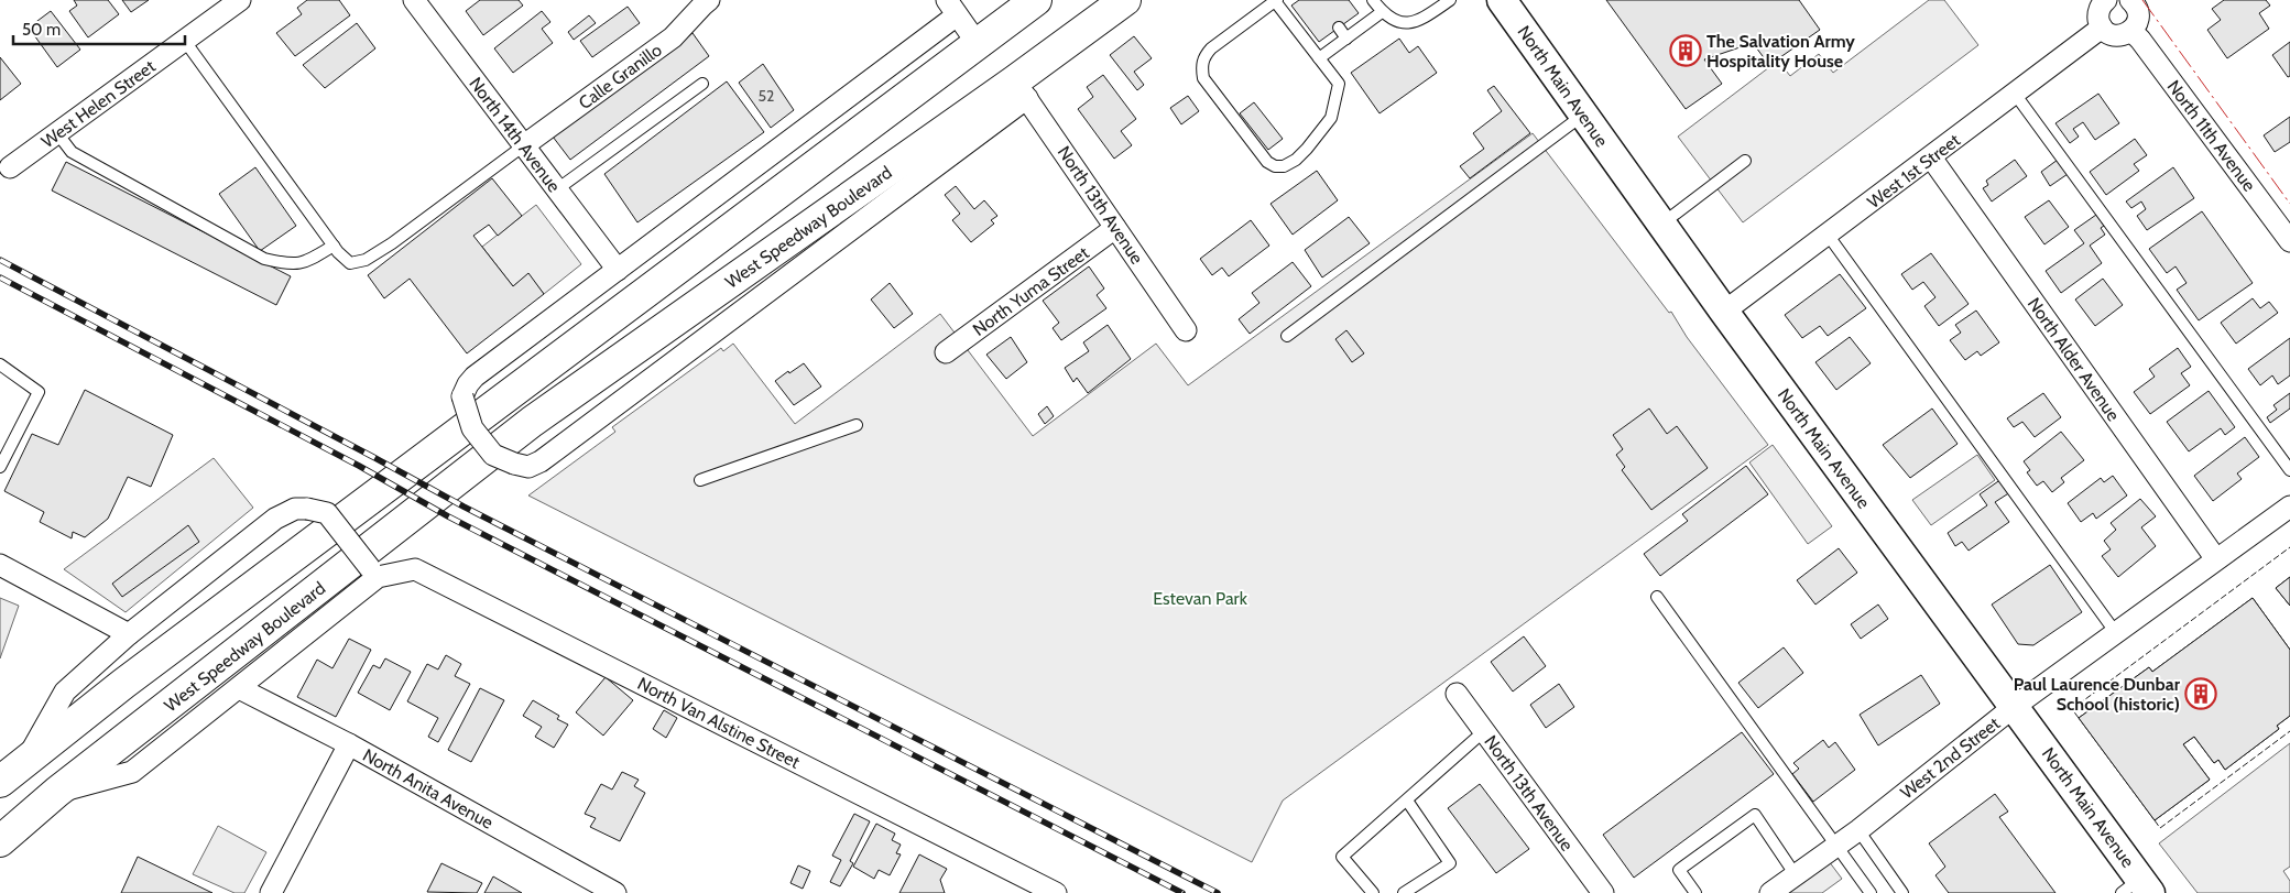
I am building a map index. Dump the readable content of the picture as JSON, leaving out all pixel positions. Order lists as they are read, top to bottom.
{
  "streets": {
    "main road": ["North Main Avenue", "West Speedway Boulevard"],
    "street": [
      "Calle Granillo",
      "West Helen Street",
      "North 14th Avenue",
      "North 11th Avenue",
      "West 1st Street",
      "North 13th Avenue",
      "North Yuma Street",
      "North Alder Avenue",
      "North Van Alstine Street",
      "West 2nd Street",
      "North Anita Avenue"
    ]
  },
  "crossings": [
    ["Calle Granillo", "North 14th Avenue"],
    ["North Main Avenue", "West 1st Street"],
    ["North Main Avenue", "West 2nd Street"],
    ["North 14th Avenue", "West Speedway Boulevard"],
    ["West 1st Street", "North Alder Avenue"],
    ["North 13th Avenue", "West Speedway Boulevard"],
    ["North 13th Avenue", "North Yuma Street"],
    ["North Alder Avenue", "West 2nd Street"]
  ],
  "parks": ["Estevan Park"],
  "places": {
    "building": ["The Salvation Army Hospitality House", "Paul Laurence Dunbar School (historic)"]
  },
  "house_numbers": ["52"],
  "scale_bar": "50 m"
}
